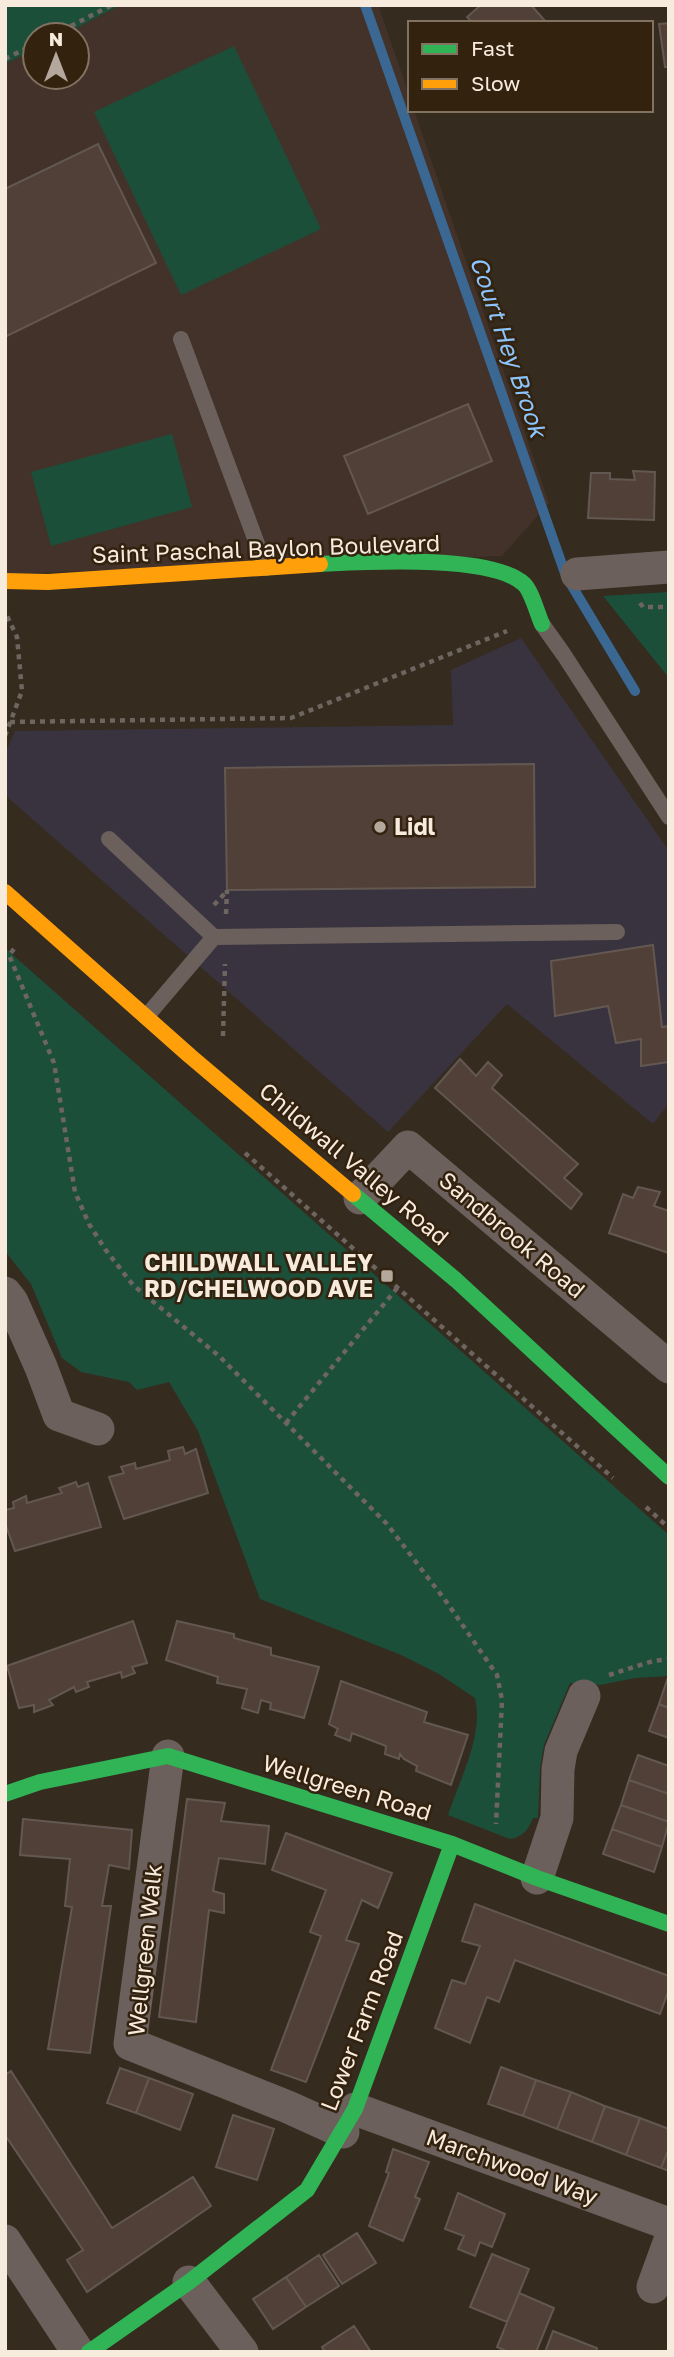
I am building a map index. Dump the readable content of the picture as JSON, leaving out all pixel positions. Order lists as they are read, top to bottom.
{
  "streets": {
    "street": [
      "Saint Paschal Baylon Boulevard",
      "Childwall Valley Road",
      "Sandbrook Road",
      "Wellgreen Road",
      "Wellgreen Walk",
      "Lower Farm Road",
      "Marchwood Way"
    ]
  },
  "crossings": [
    ["Childwall Valley Road", "Sandbrook Road"],
    ["Wellgreen Road", "Wellgreen Walk"],
    ["Wellgreen Road", "Lower Farm Road"],
    ["Wellgreen Walk", "Lower Farm Road"],
    ["Wellgreen Walk", "Marchwood Way"],
    ["Lower Farm Road", "Marchwood Way"]
  ],
  "water": ["Court Hey Brook"],
  "places": {
    "other": ["Lidl"],
    "transit": ["CHILDWALL VALLEY RD/CHELWOOD AVE"]
  },
  "legend": ["Fast", "Slow"],
  "north": "top"
}
